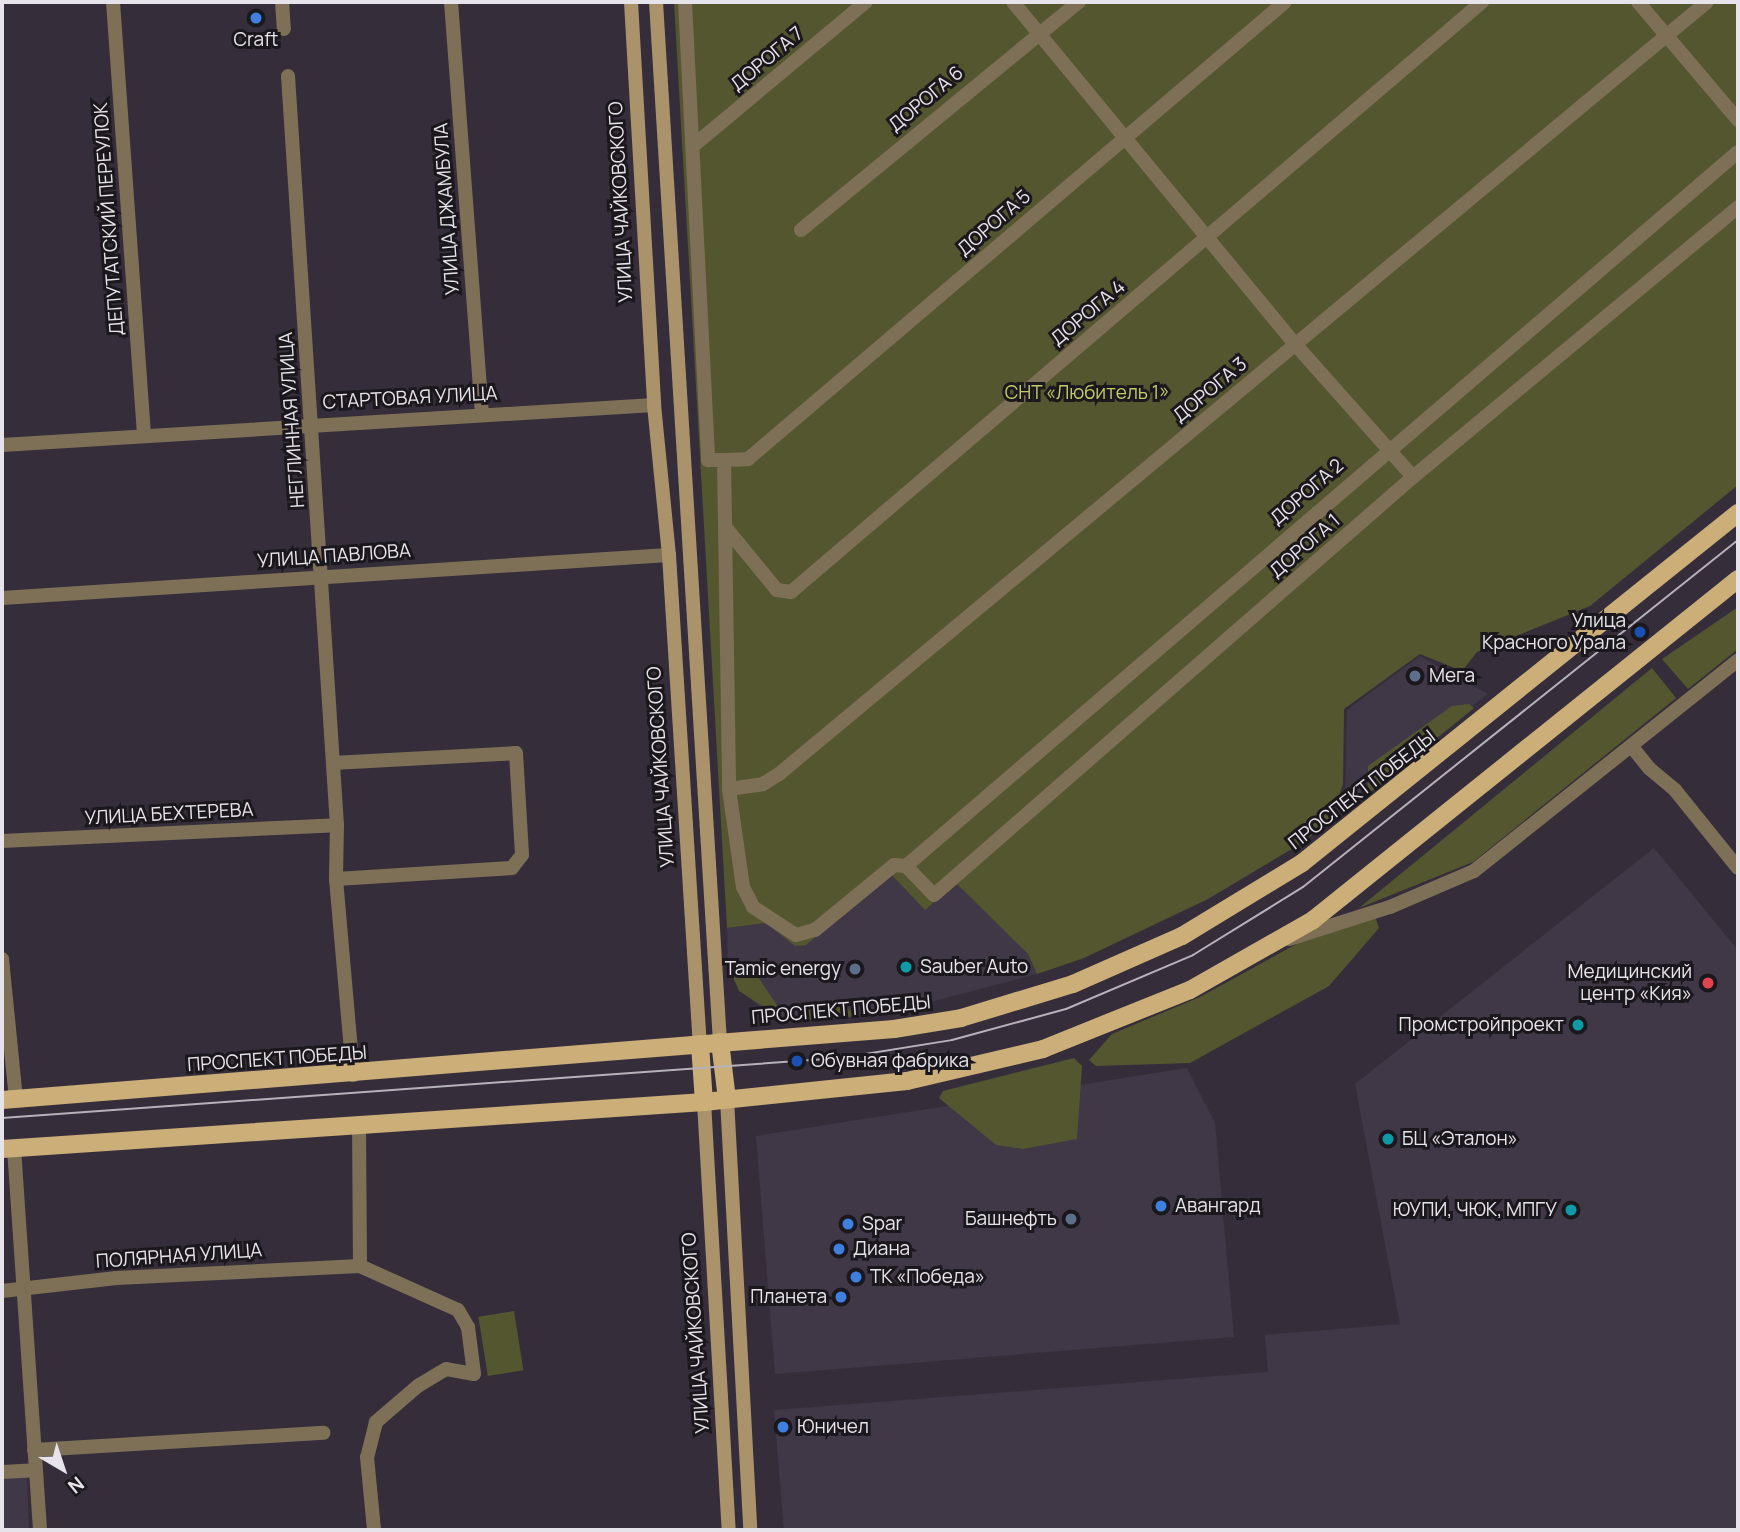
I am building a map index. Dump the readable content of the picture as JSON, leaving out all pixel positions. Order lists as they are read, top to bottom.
{
  "streets": {
    "main road": ["УЛИЦА ЧАЙКОВСКОГО", "ПРОСПЕКТ ПОБЕДЫ"],
    "street": [
      "ДОРОГА 7",
      "ДОРОГА 6",
      "УЛИЦА ДЖАМБУЛА",
      "ДЕПУТАТСКИЙ ПЕРЕУЛОК",
      "ДОРОГА 5",
      "ДОРОГА 4",
      "ДОРОГА 3",
      "СТАРТОВАЯ УЛИЦА",
      "НЕГЛИННАЯ УЛИЦА",
      "ДОРОГА 2",
      "ДОРОГА 1",
      "УЛИЦА ПАВЛОВА",
      "УЛИЦА БЕХТЕРЕВА",
      "ПОЛЯРНАЯ УЛИЦА"
    ]
  },
  "crossings": [
    ["УЛИЦА ЧАЙКОВСКОГО", "СТАРТОВАЯ УЛИЦА"],
    ["УЛИЦА ЧАЙКОВСКОГО", "УЛИЦА ПАВЛОВА"],
    ["УЛИЦА ЧАЙКОВСКОГО", "ПРОСПЕКТ ПОБЕДЫ"],
    ["УЛИЦА ДЖАМБУЛА", "СТАРТОВАЯ УЛИЦА"],
    ["ДЕПУТАТСКИЙ ПЕРЕУЛОК", "СТАРТОВАЯ УЛИЦА"],
    ["ДОРОГА 5", "ДОРОГА 2"],
    ["ДОРОГА 4", "ДОРОГА 2"],
    ["ДОРОГА 3", "ДОРОГА 2"],
    ["СТАРТОВАЯ УЛИЦА", "НЕГЛИННАЯ УЛИЦА"],
    ["НЕГЛИННАЯ УЛИЦА", "УЛИЦА ПАВЛОВА"],
    ["НЕГЛИННАЯ УЛИЦА", "ПРОСПЕКТ ПОБЕДЫ"],
    ["НЕГЛИННАЯ УЛИЦА", "УЛИЦА БЕХТЕРЕВА"],
    ["ДОРОГА 2", "ДОРОГА 1"]
  ],
  "parks": ["СНТ «Любитель 1»"],
  "places": [
    "Craft",
    "Улица Красного Урала",
    "Мега",
    "Sauber Auto",
    "Tamic energy",
    "Медицинский центр «Кия»",
    "Промстройпроект",
    "Обувная фабрика",
    "БЦ «Эталон»",
    "Авангард",
    "ЮУПИ, ЧЮК, МПГУ",
    "Башнефть",
    "Spar",
    "Диана",
    "ТК «Победа»",
    "Планета",
    "Юничел"
  ],
  "north": "bottom right"
}
